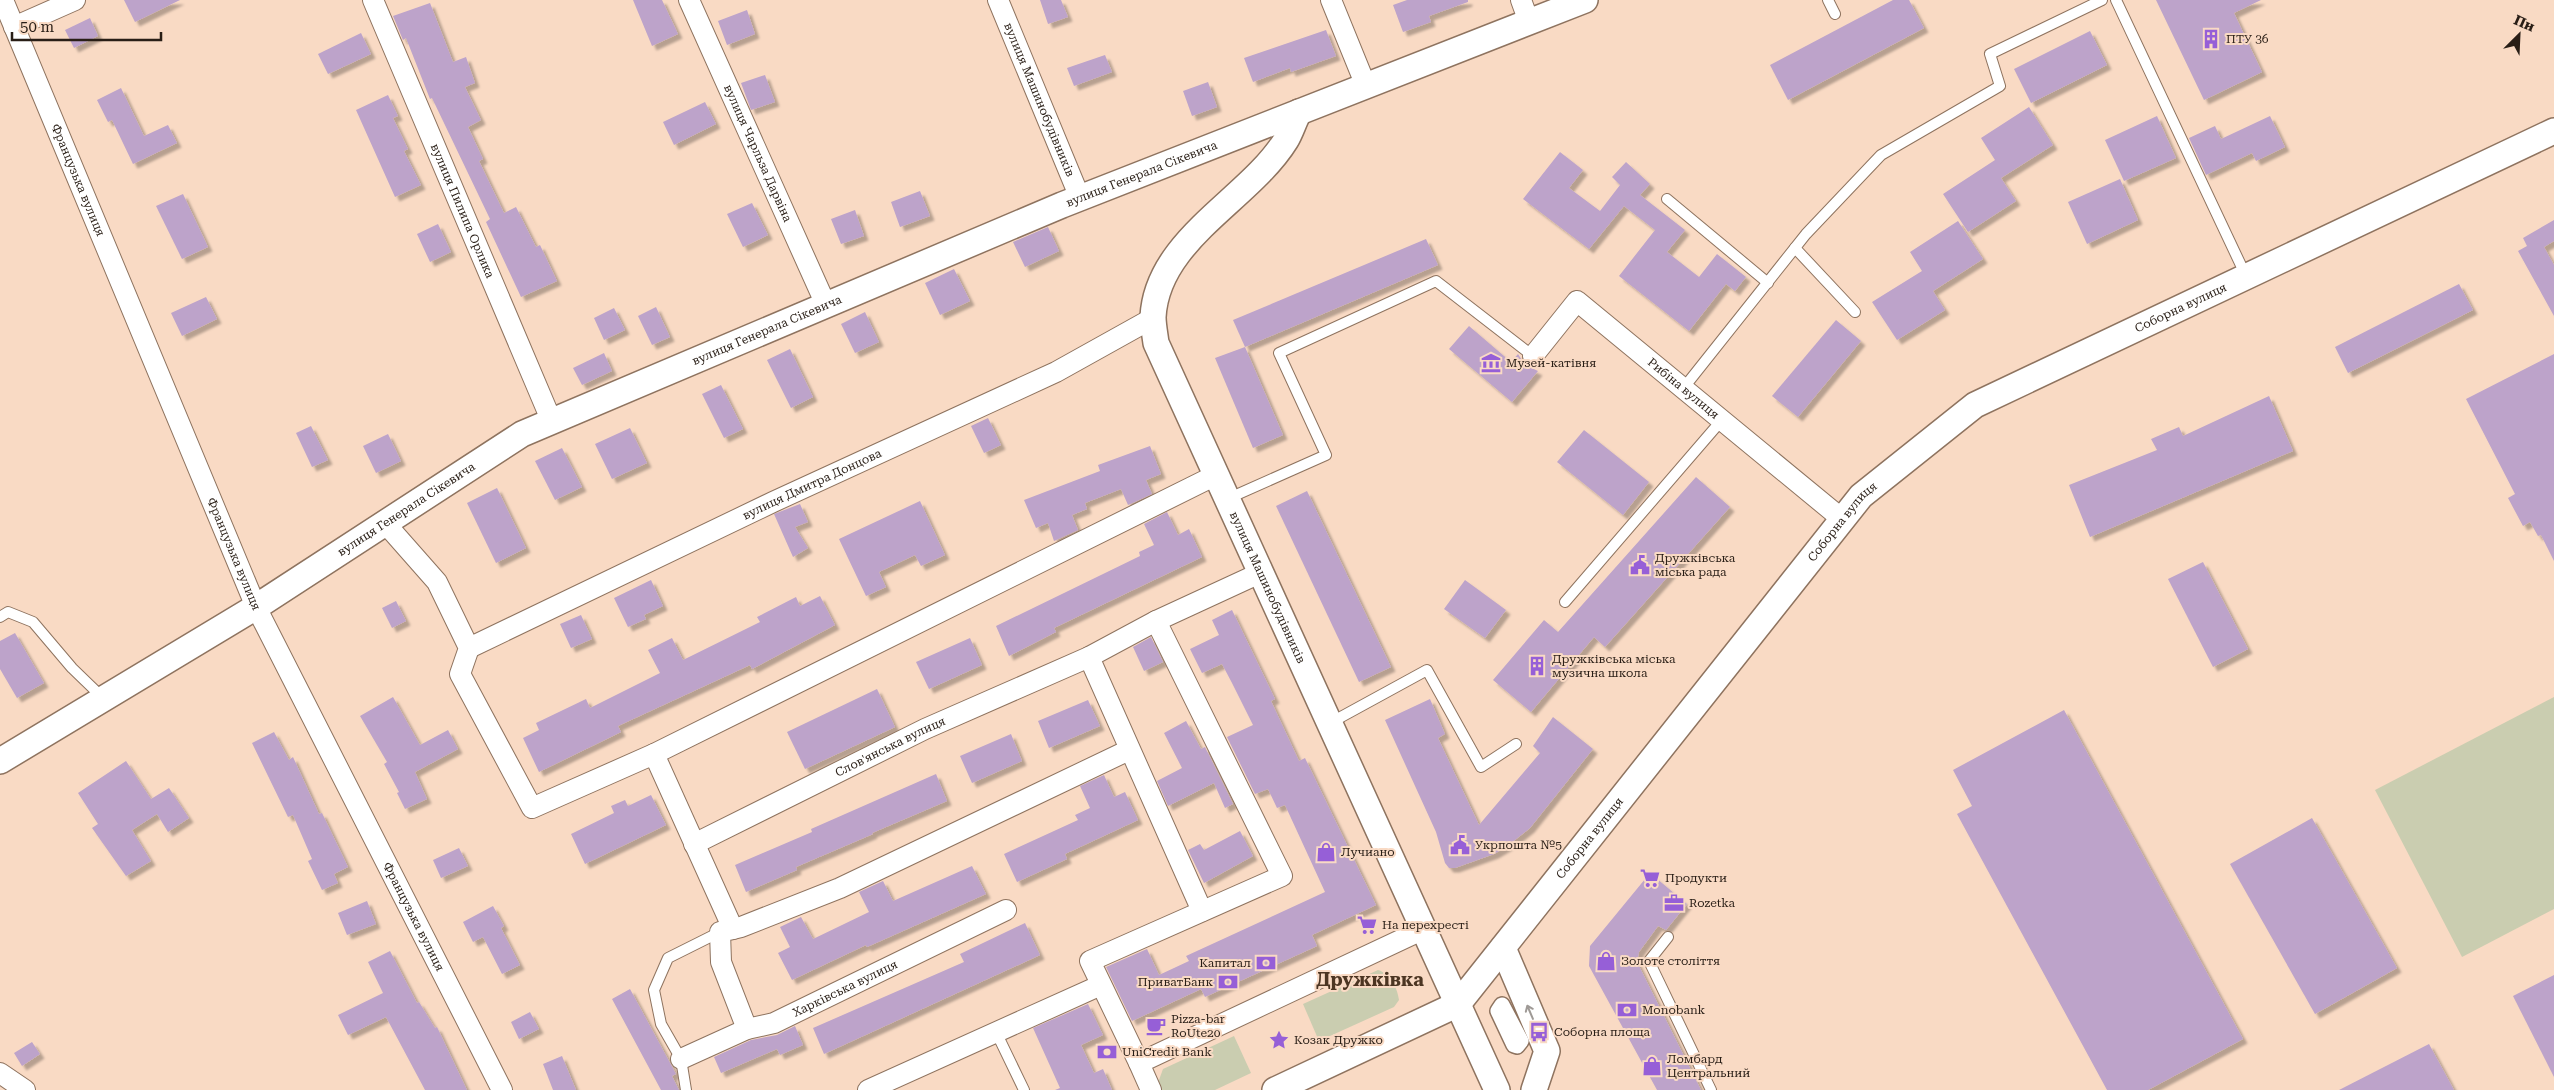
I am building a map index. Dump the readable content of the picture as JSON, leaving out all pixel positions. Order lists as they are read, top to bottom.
{
  "streets": {
    "street": [
      "вулиця Машинобудівників",
      "вулиця Чарльза Дарвіна",
      "вулиця Генерала Сікевича",
      "Французька вулиця",
      "вулиця Пилипа Орлика",
      "Соборна вулиця",
      "Рибіна вулиця",
      "вулиця Дмитра Донцова",
      "Слов'янська вулиця",
      "Харківська вулиця"
    ]
  },
  "crossings": [
    ["вулиця Машинобудівників", "вулиця Генерала Сікевича"],
    ["вулиця Машинобудівників", "Соборна вулиця"],
    ["вулиця Машинобудівників", "вулиця Дмитра Донцова"],
    ["вулиця Машинобудівників", "Слов'янська вулиця"],
    ["вулиця Чарльза Дарвіна", "вулиця Генерала Сікевича"],
    ["вулиця Генерала Сікевича", "Французька вулиця"],
    ["вулиця Генерала Сікевича", "вулиця Пилипа Орлика"],
    ["Соборна вулиця", "Рибіна вулиця"]
  ],
  "districts": ["Дружківка"],
  "places": {
    "building": ["ПТУ 36", "Дружківська міська музична школа"],
    "museum": ["Музей-катівня"],
    "public building": ["Дружківська міська рада", "Укрпошта №5"],
    "shop": ["Лучиано", "Золоте століття", "Ломбард Центральний"],
    "supermarket": ["Продукти", "На перехресті"],
    "office": ["Rozetka"],
    "bank": [
      "Капитал",
      "ПриватБанк",
      "Monobank",
      "UniCredit Bank"
    ],
    "cafe": ["Pizza-bar RoUte20"],
    "bus stop": ["Соборна площа"],
    "place": ["Козак Дружко"]
  },
  "scale_bar": "50 m",
  "north": "top right"
}
